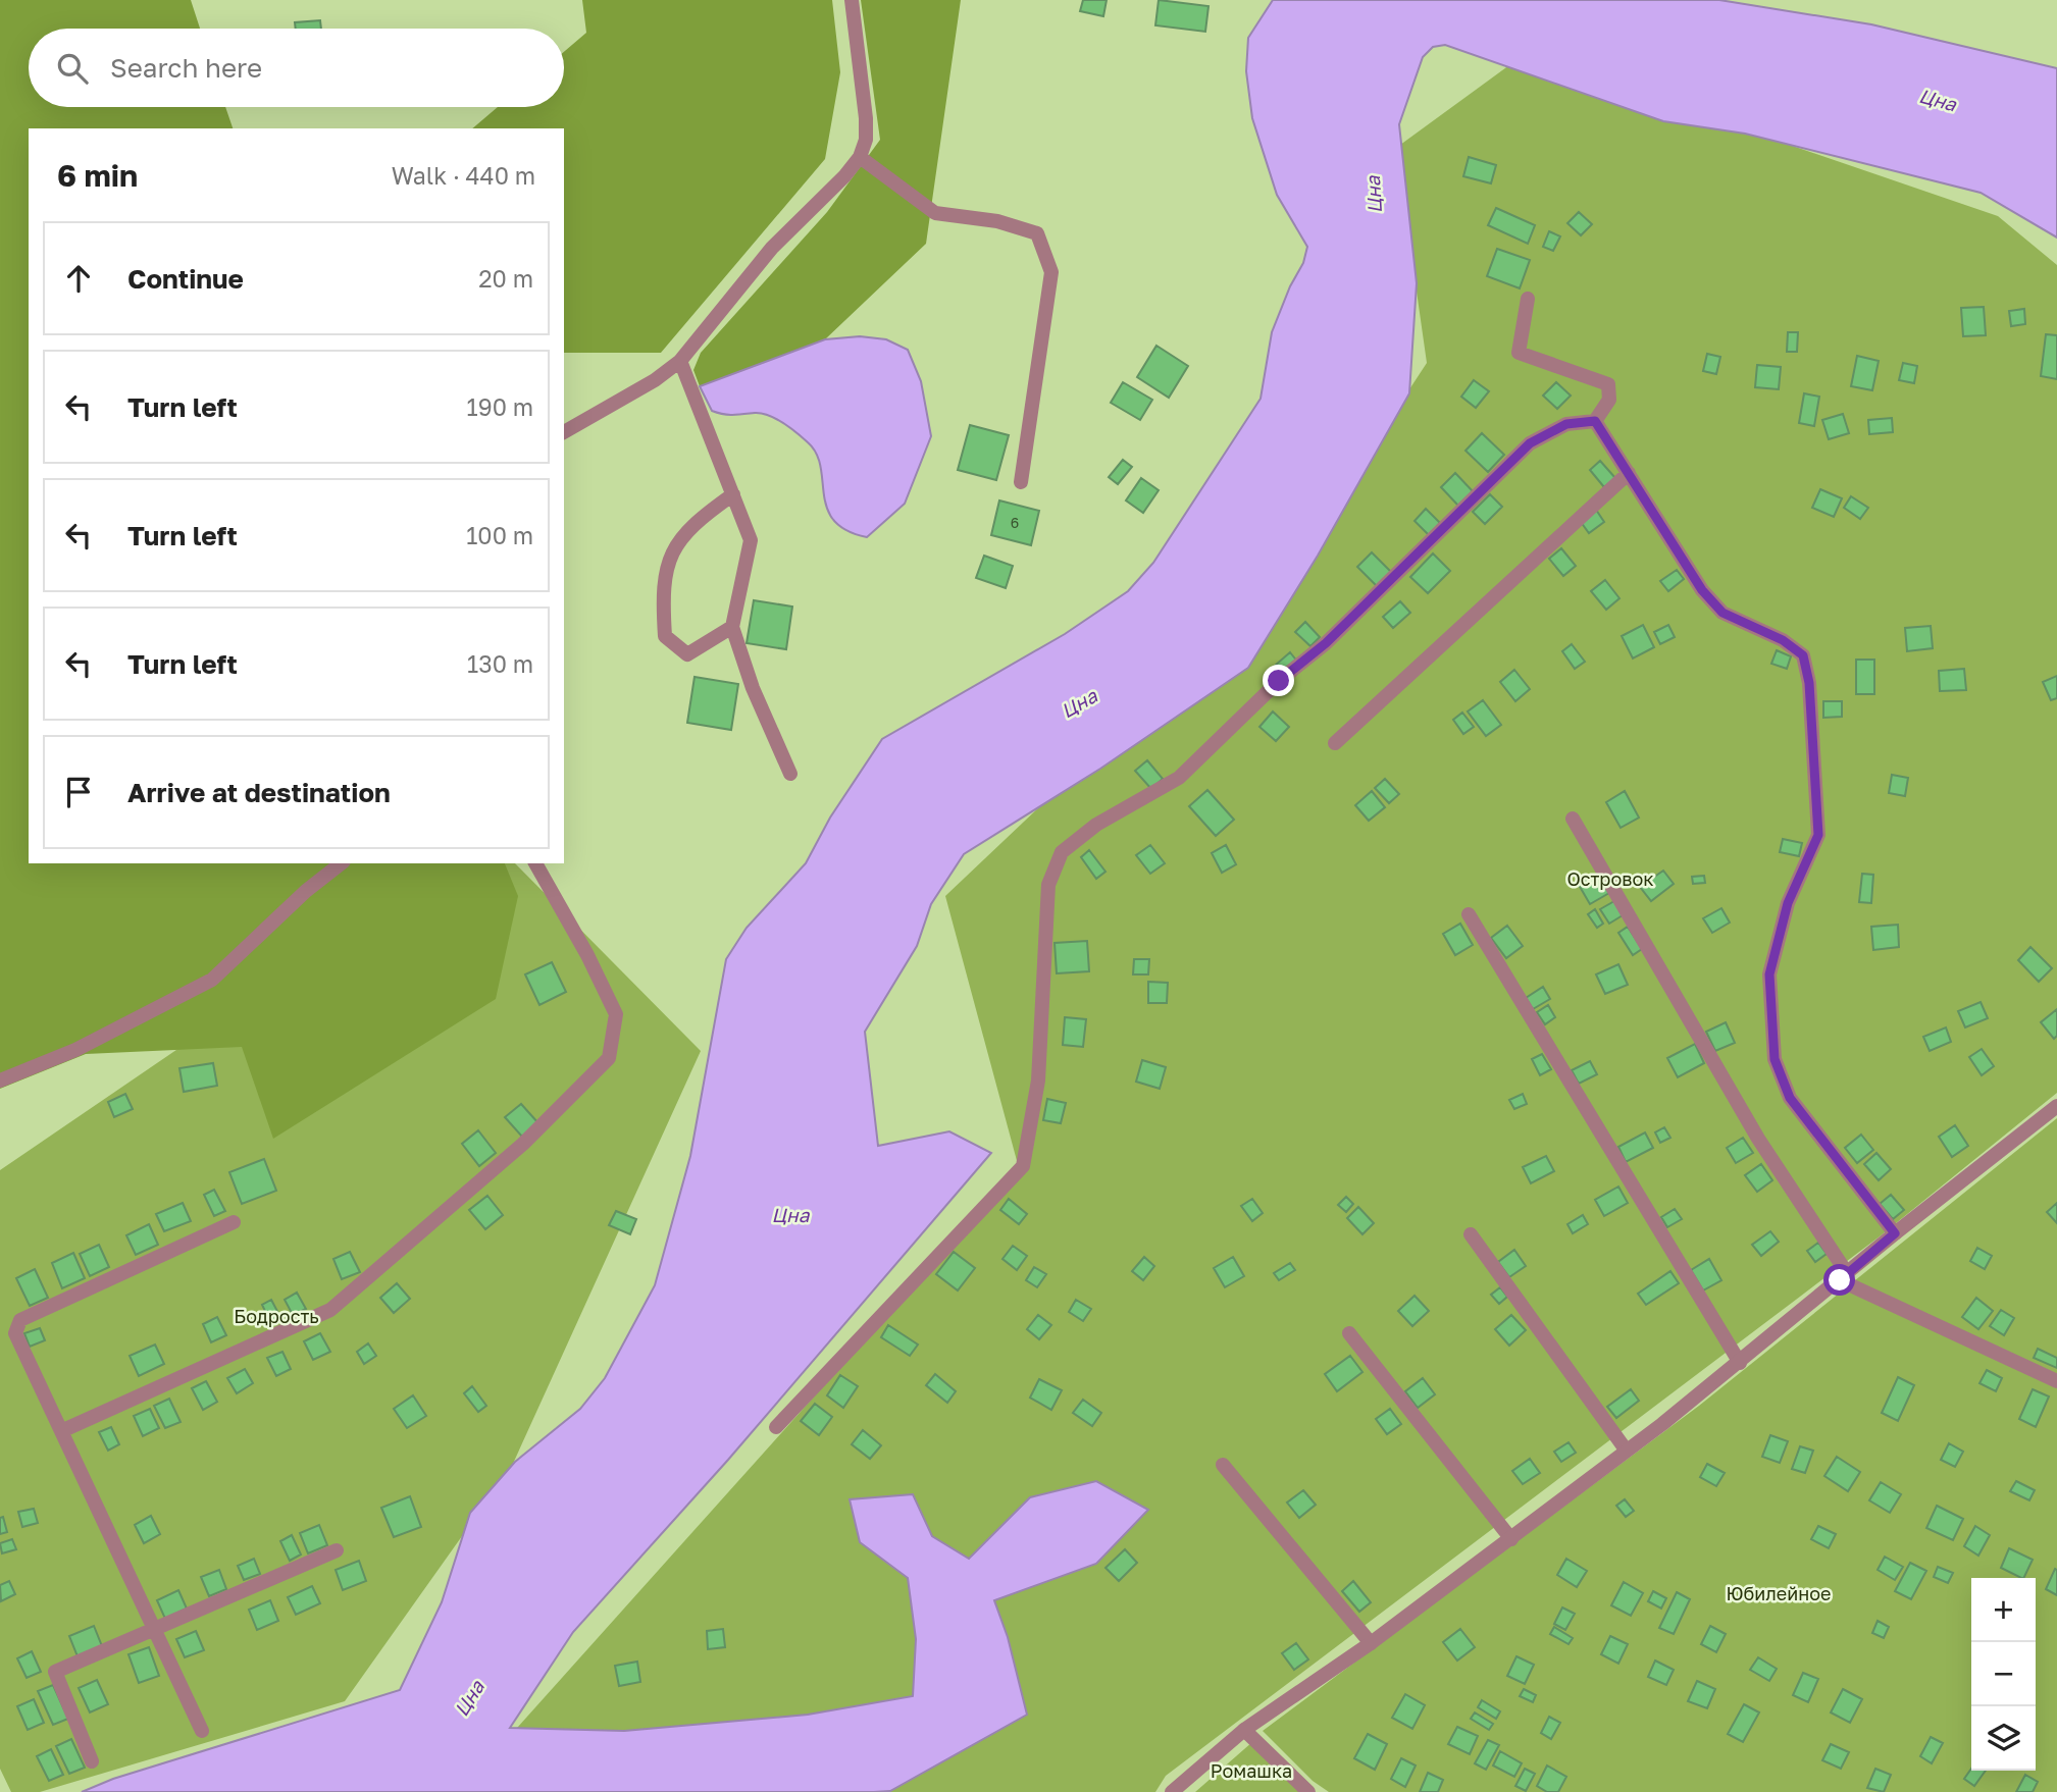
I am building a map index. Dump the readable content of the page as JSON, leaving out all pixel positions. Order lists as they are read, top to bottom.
{
  "water": ["Цна"],
  "parks": [
    "Островок",
    "Бодрость",
    "Юбилейное",
    "Ромашка"
  ],
  "house_numbers": ["6"],
  "page": {
    "search": "Search here",
    "heading": ["6 min", "Walk · 440 m"],
    "list": [
      ["Continue", "20 m"],
      ["Turn left", "190 m"],
      ["Turn left", "100 m"],
      ["Turn left", "130 m"],
      "Arrive at destination"
    ],
    "map_buttons": ["+", "−"]
  }
}
